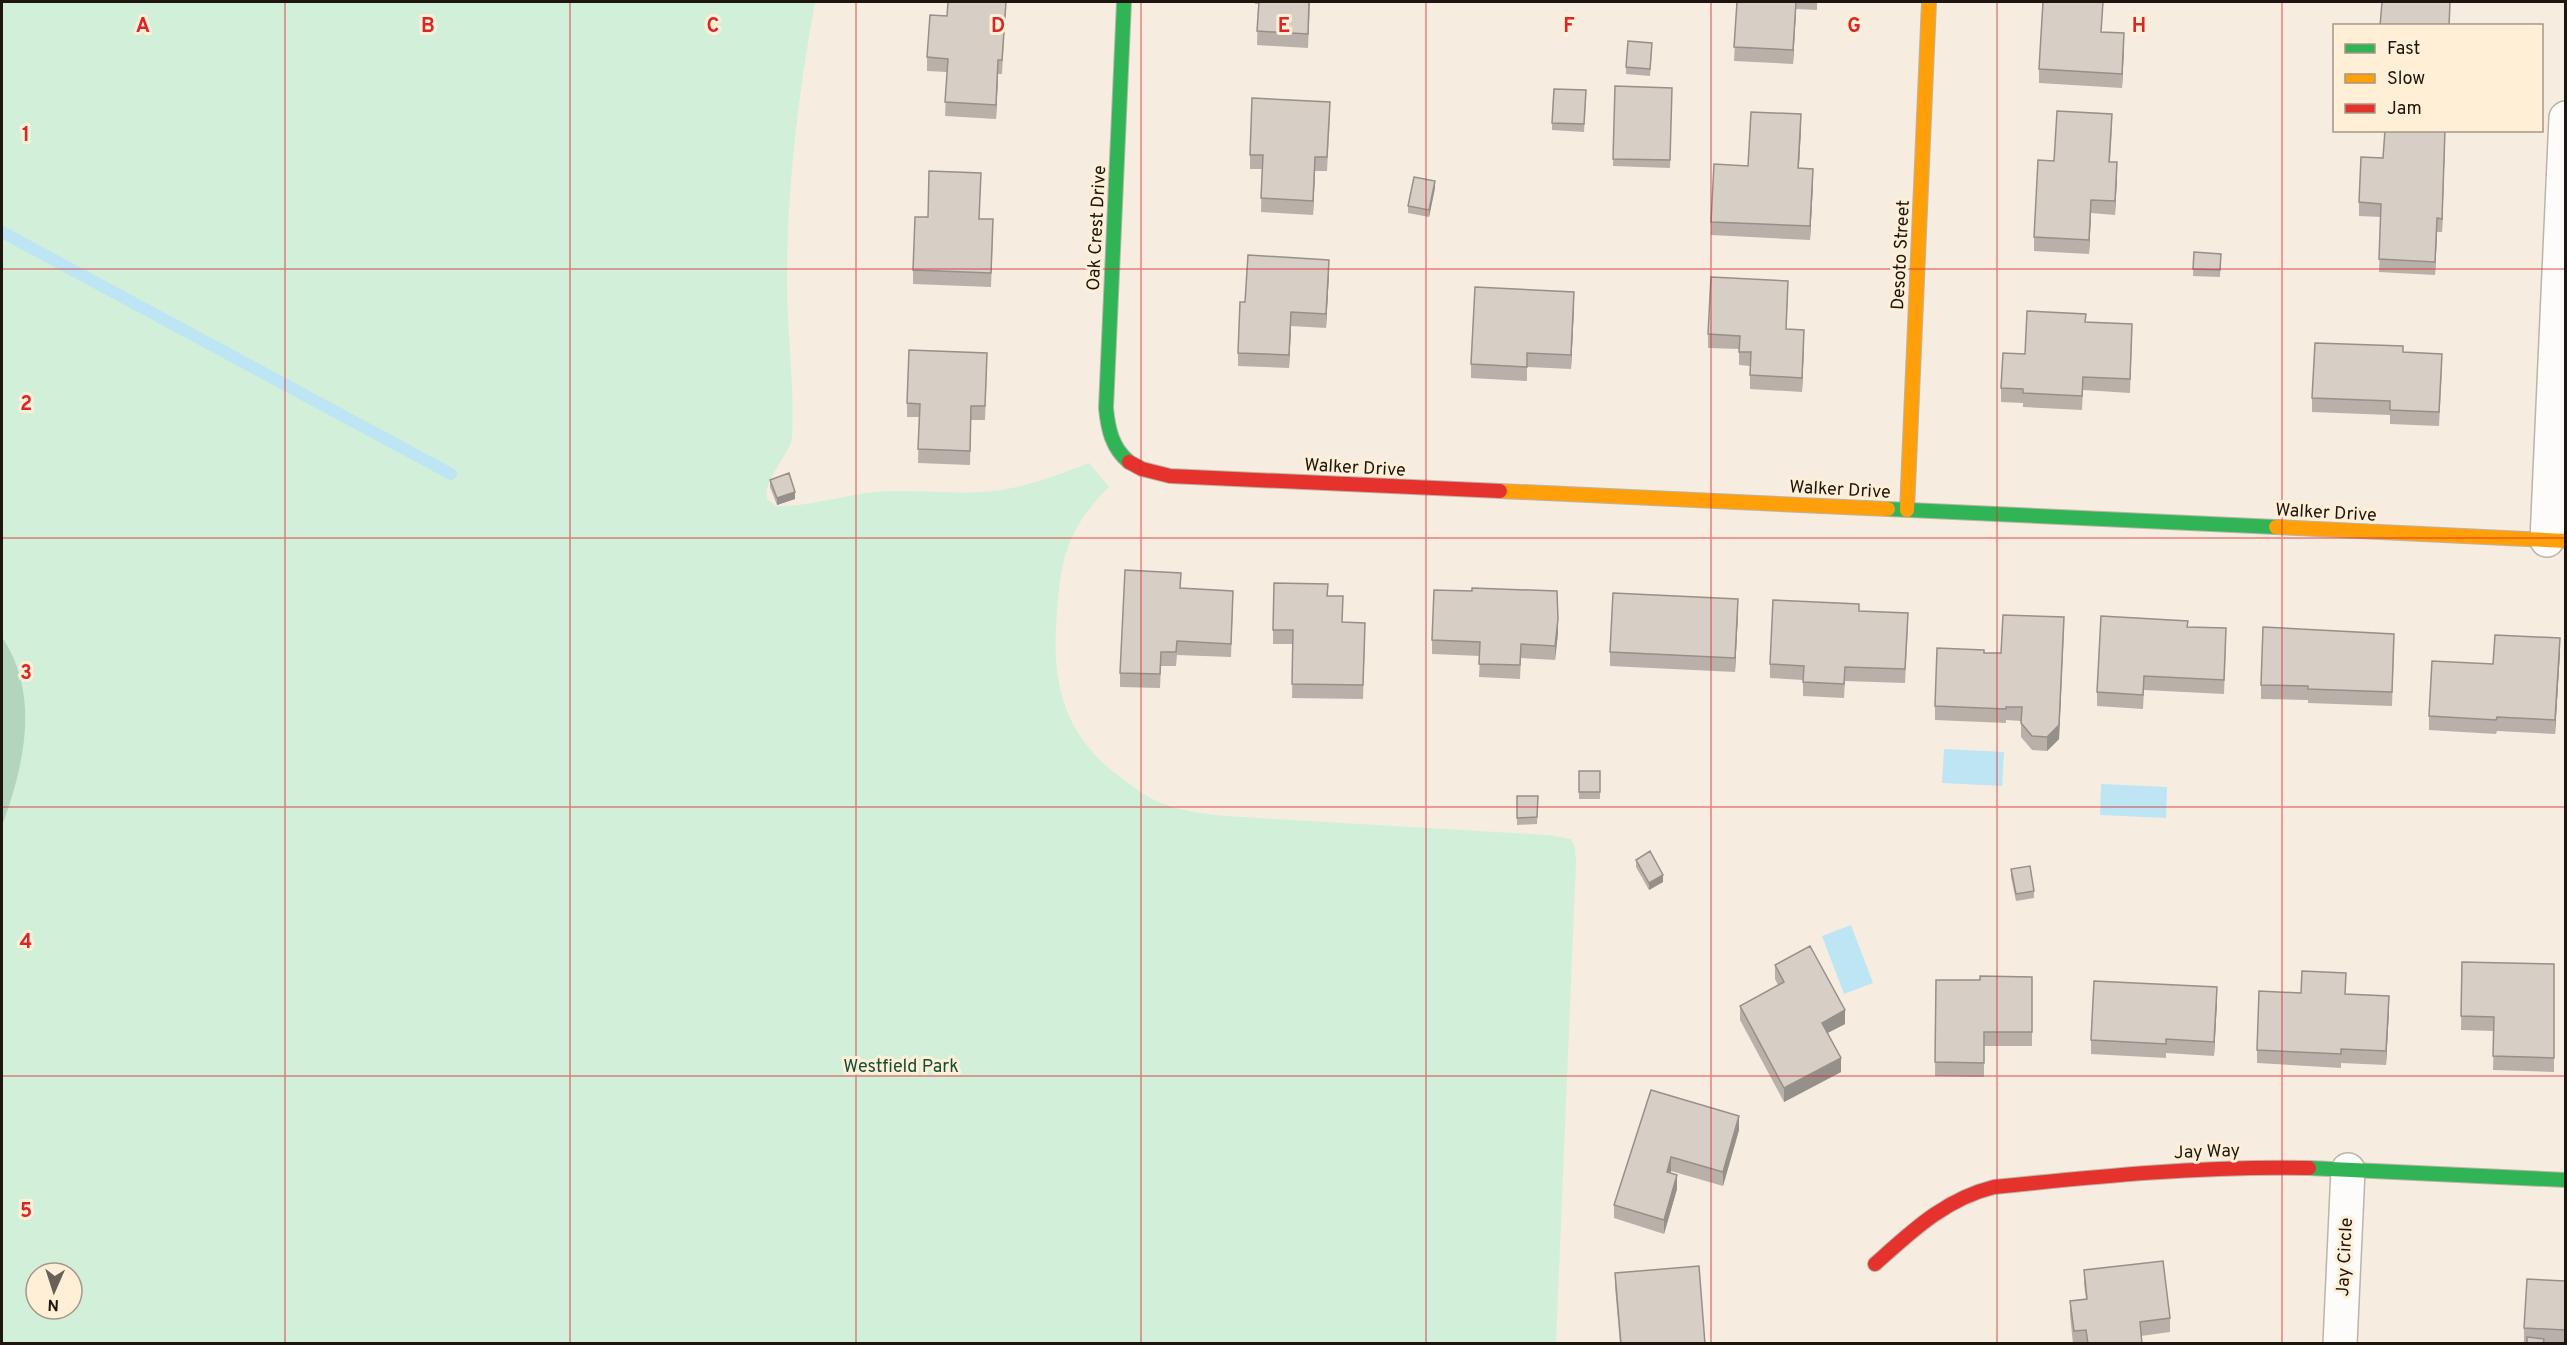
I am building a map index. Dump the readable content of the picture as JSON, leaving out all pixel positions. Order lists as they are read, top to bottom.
{
  "streets": {
    "street": [
      "Oak Crest Drive",
      "Desoto Street",
      "Walker Drive",
      "Jay Way",
      "Jay Circle"
    ]
  },
  "crossings": [
    ["Oak Crest Drive", "Walker Drive"],
    ["Desoto Street", "Walker Drive"],
    ["Jay Way", "Jay Circle"]
  ],
  "parks": ["Westfield Park"],
  "legend": ["Fast", "Slow", "Jam"],
  "north": "bottom",
  "grid": {
    "columns": [
      "A",
      "B",
      "C",
      "D",
      "E",
      "F",
      "G",
      "H"
    ],
    "rows": [
      "1",
      "2",
      "3",
      "4",
      "5"
    ]
  }
}
